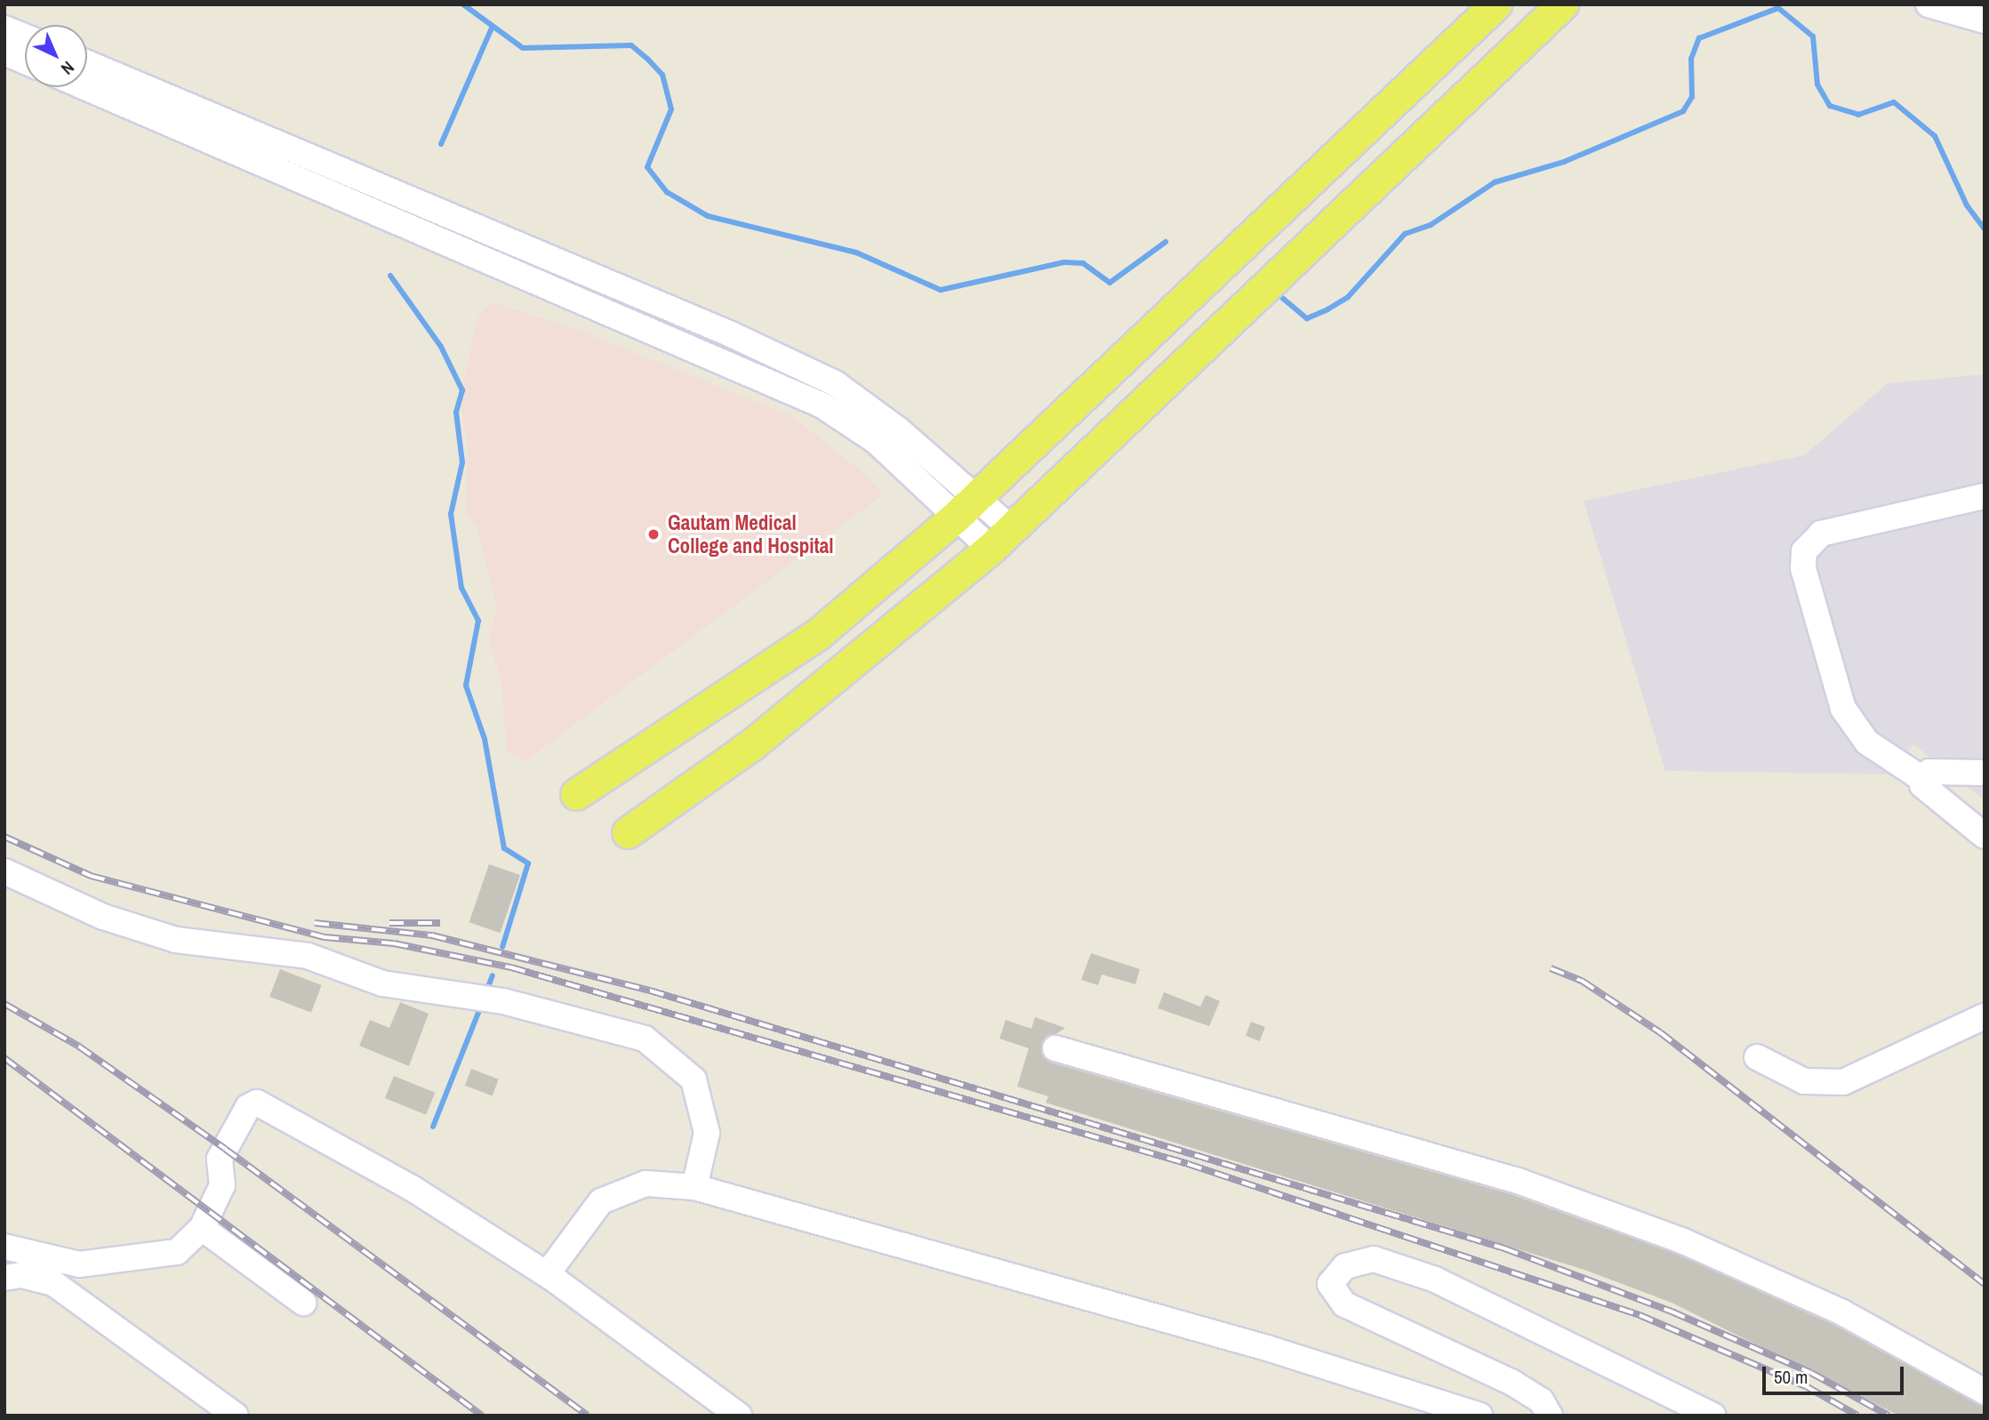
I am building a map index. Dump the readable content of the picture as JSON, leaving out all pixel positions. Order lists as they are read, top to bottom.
{
  "places": ["Gautam Medical College and Hospital"],
  "scale_bar": "50 m",
  "north": "bottom right"
}
